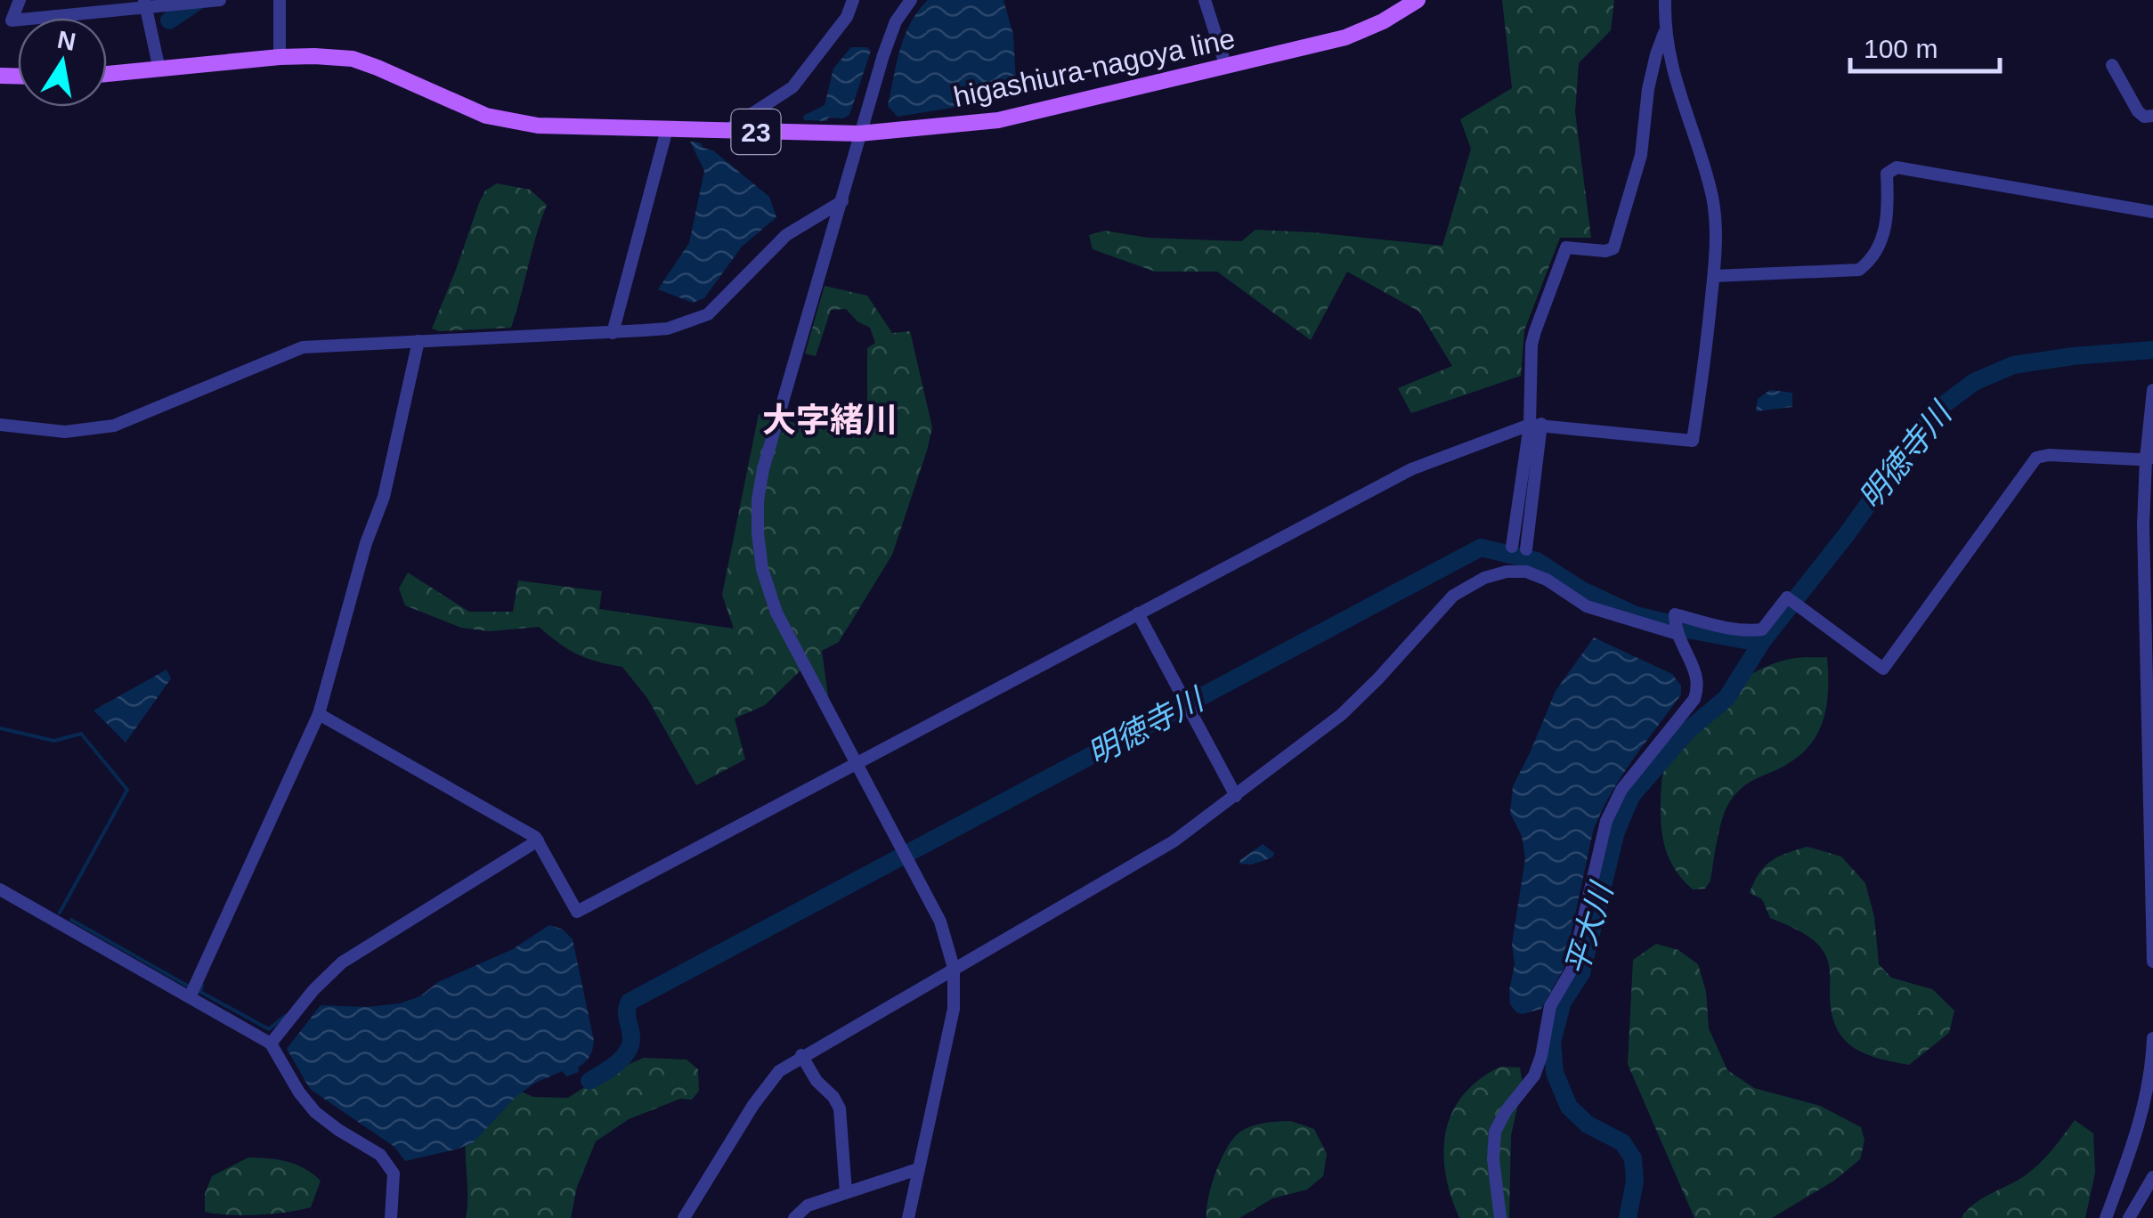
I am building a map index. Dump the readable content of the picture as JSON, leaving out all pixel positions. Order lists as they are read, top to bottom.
{
  "streets": {
    "main road": ["higashiura-nagoya line", "23"]
  },
  "districts": ["大字緒川"],
  "water": ["明徳寺川", "平大川"],
  "scale_bar": "100 m",
  "north": "top"
}
